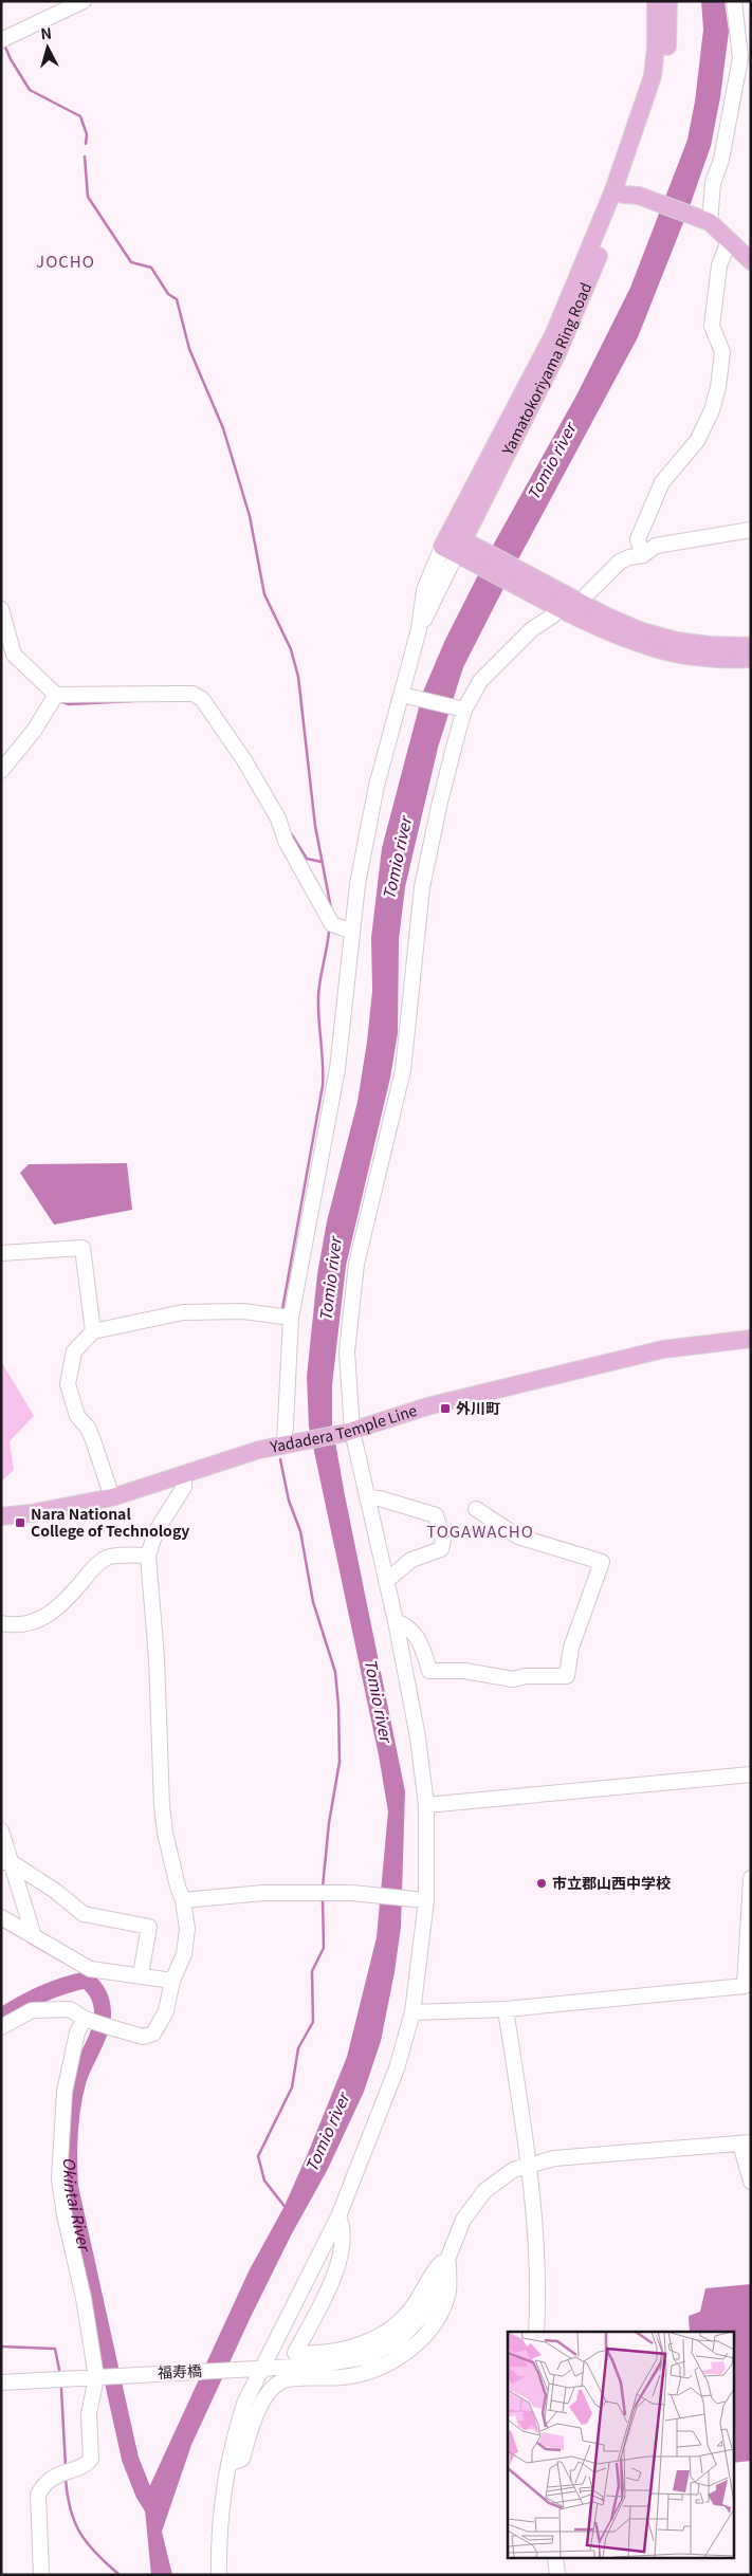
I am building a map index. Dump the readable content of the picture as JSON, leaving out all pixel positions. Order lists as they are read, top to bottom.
{
  "streets": {
    "main road": ["Yamatokoriyama Ring Road", "Yadadera Temple Line"],
    "street": ["福寿橋"]
  },
  "districts": ["JOCHO", "TOGAWACHO"],
  "water": ["Tomio river", "Okintai River"],
  "places": {
    "transit": ["外川町", "Nara National College of Technology"],
    "other": ["市立郡山西中学校"]
  },
  "north": "top"
}
